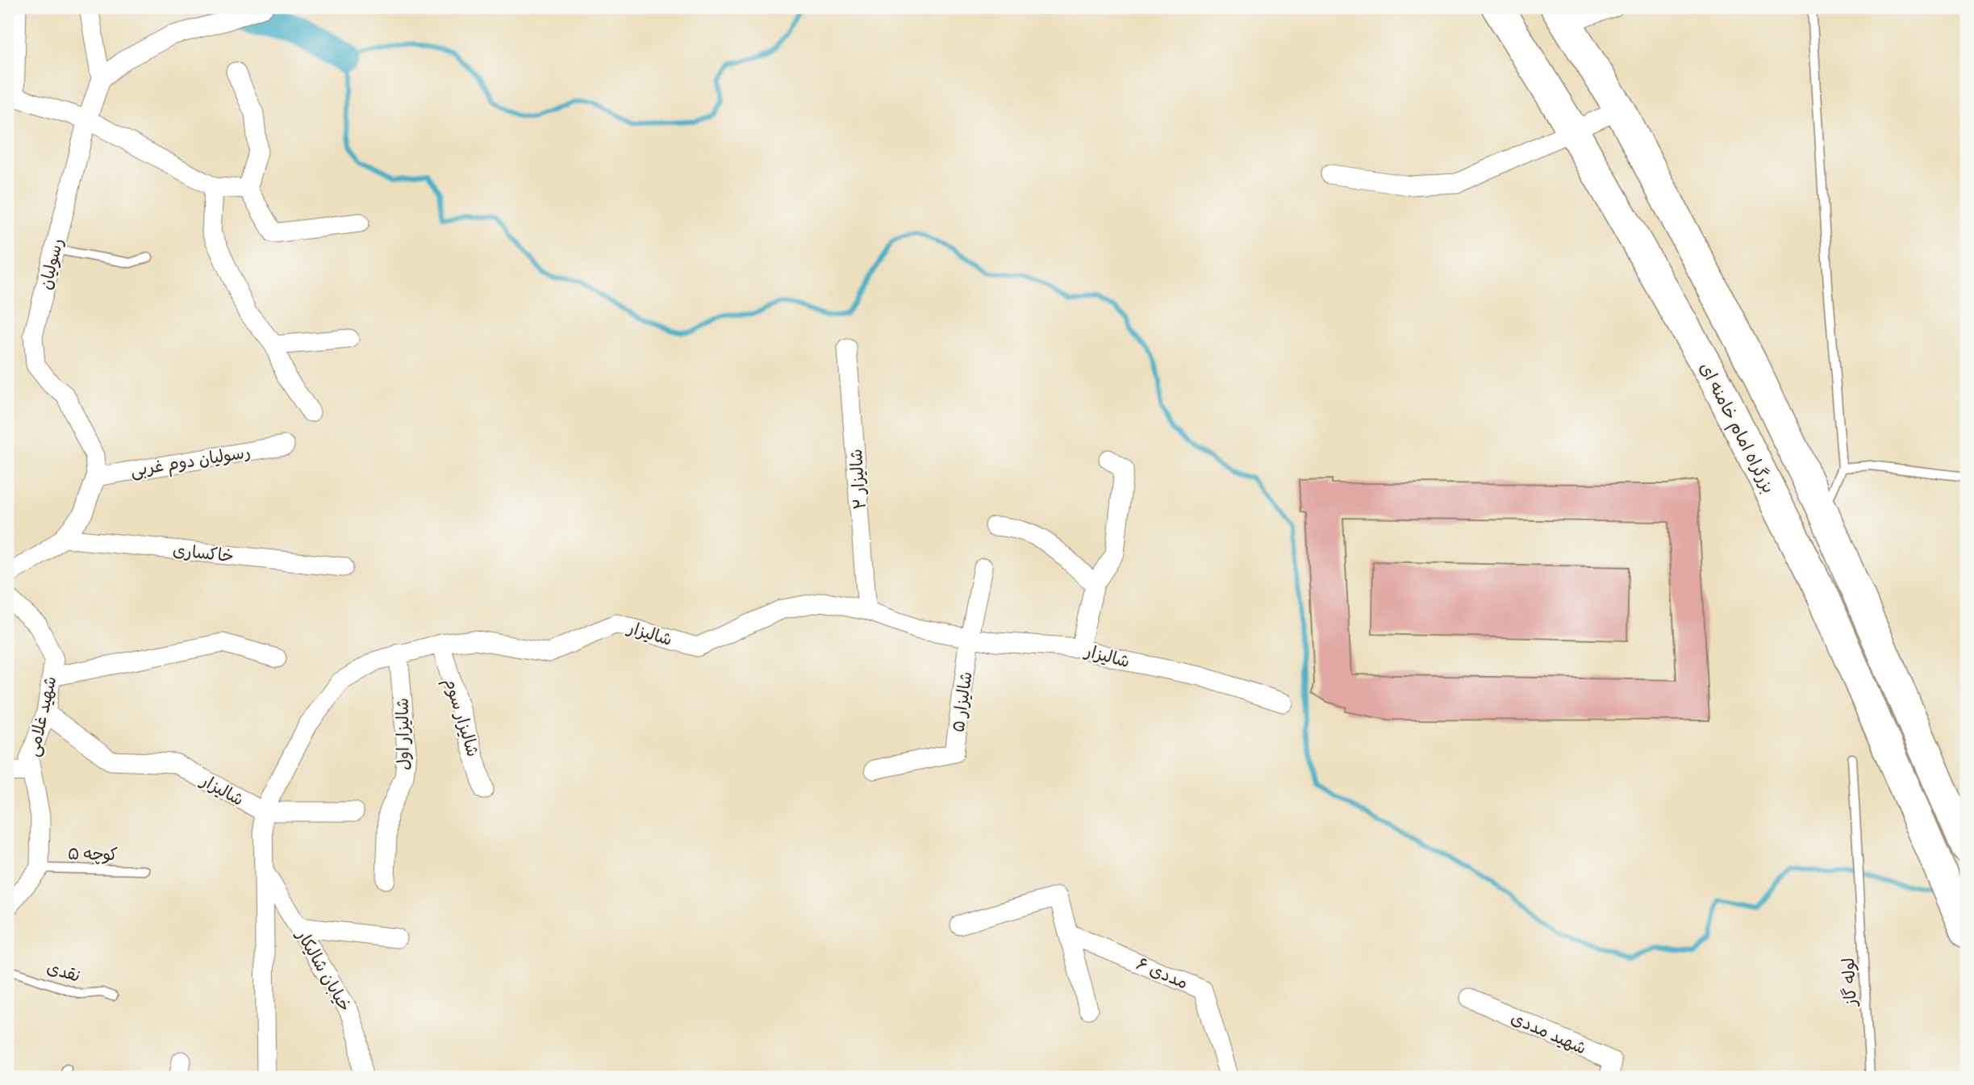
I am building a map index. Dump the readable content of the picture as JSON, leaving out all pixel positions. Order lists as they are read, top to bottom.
{
  "streets": {
    "highway": ["بزرگراه امام خامنه ای"],
    "street": [
      "رسولیان",
      "رسولیان دوم غربی",
      "شالیزار ۲",
      "خاکساری",
      "شالیزار",
      "شالیزار ۵",
      "شهید غلامی",
      "شالیزار سوم",
      "شالیزار اول",
      "خیابان شالیکار",
      "مددی ۶",
      "شهید مددی"
    ],
    "lane": ["کوچه ۵", "نقدی", "لوله گاز"]
  },
  "crossings": [
    ["رسولیان", "رسولیان دوم غربی"],
    ["رسولیان", "خاکساری"],
    ["شالیزار ۲", "شالیزار"],
    ["شالیزار", "شالیزار ۵"],
    ["شالیزار", "شهید غلامی"],
    ["شالیزار", "شالیزار سوم"],
    ["شالیزار", "شالیزار اول"],
    ["شهید غلامی", "کوچه ۵"]
  ]
}
